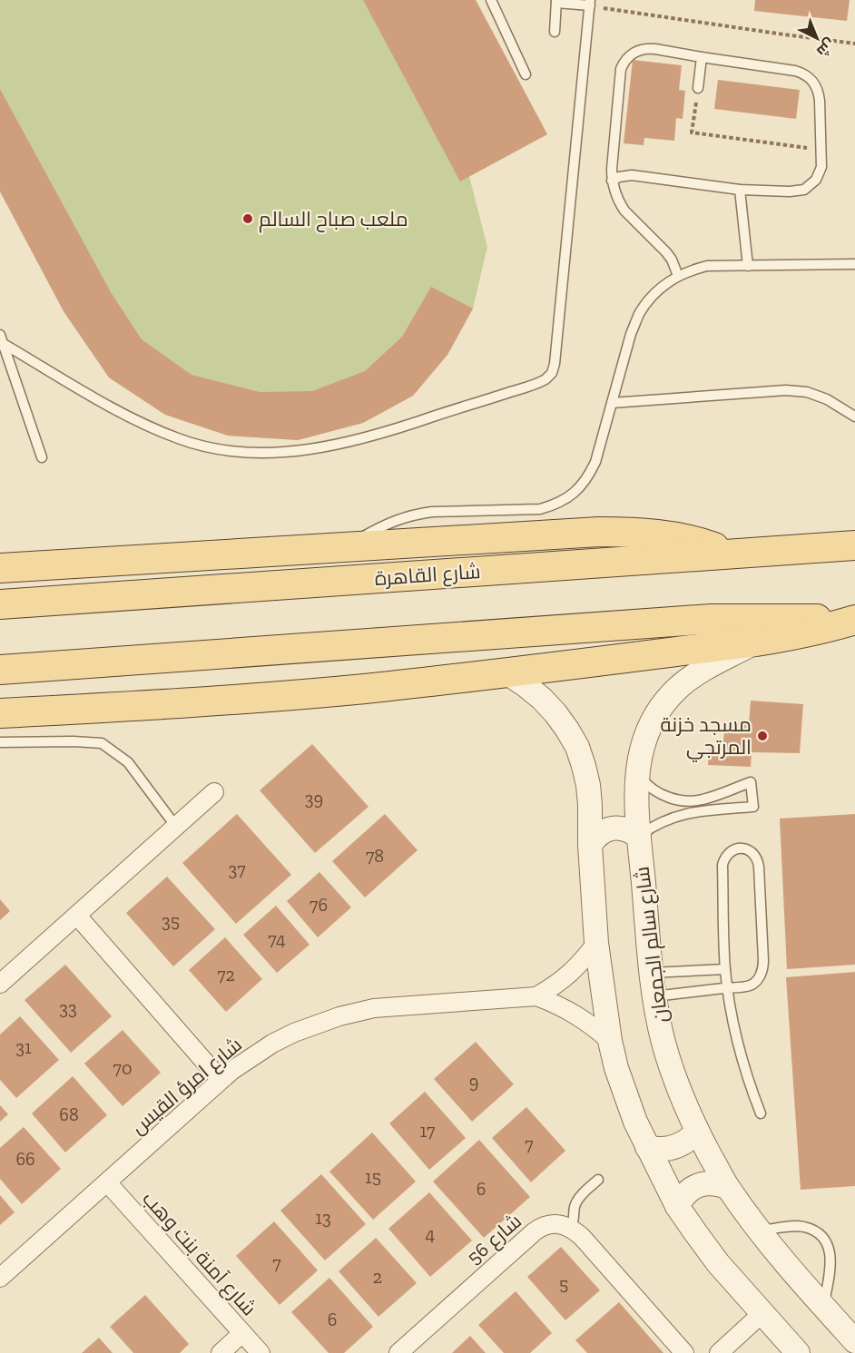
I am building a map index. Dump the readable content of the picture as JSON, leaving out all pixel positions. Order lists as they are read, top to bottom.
{
  "streets": {
    "main road": ["شارع القاهرة"],
    "street": [
      "شارع سالم الجمعان",
      "شارع امرؤ القيس",
      "شارع 56",
      "شارع آمنة بنت وهب"
    ]
  },
  "crossings": [
    ["شارع امرؤ القيس", "شارع آمنة بنت وهب"]
  ],
  "places": ["ملعب صباح السالم", "مسجد خزنة المرتجي"],
  "house_numbers": [
    "39",
    "78",
    "37",
    "76",
    "35",
    "74",
    "72",
    "33",
    "31",
    "70",
    "9",
    "68",
    "17",
    "7",
    "66",
    "15",
    "6",
    "13",
    "4",
    "7",
    "2",
    "5",
    "6"
  ],
  "north": "bottom right"
}
